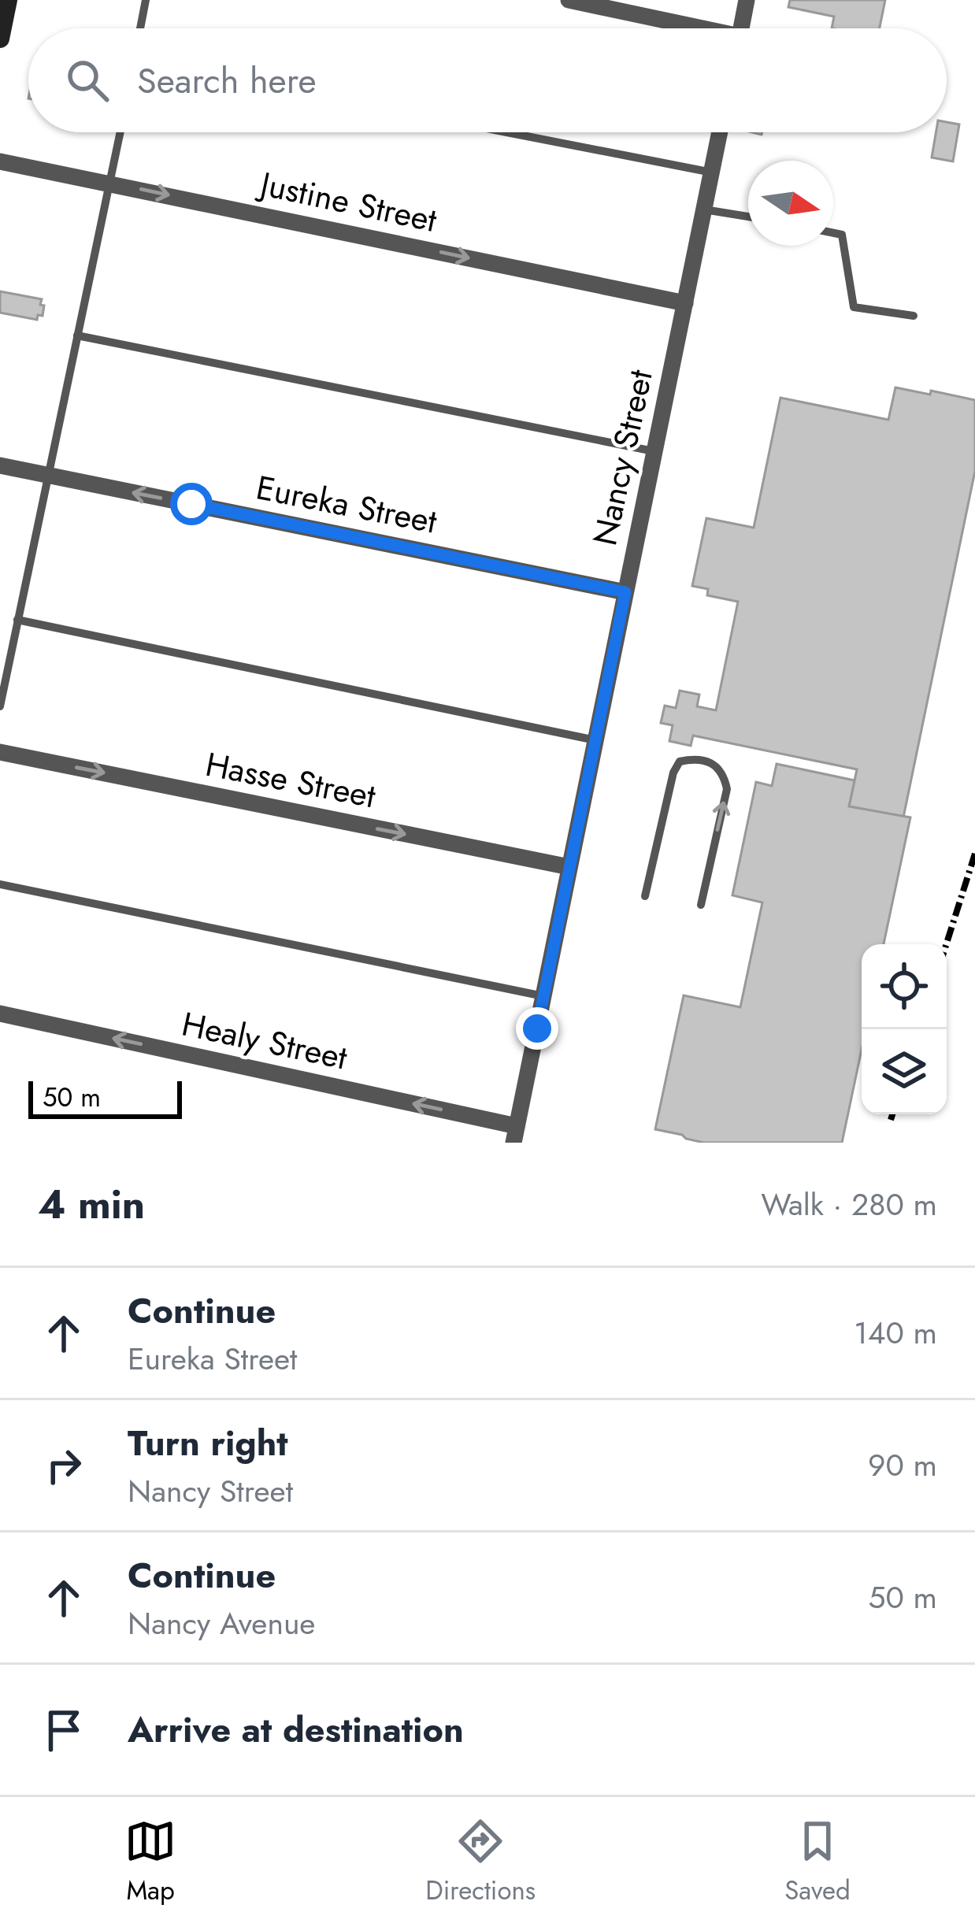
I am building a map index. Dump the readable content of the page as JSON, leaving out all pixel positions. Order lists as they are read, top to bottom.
{
  "streets": {
    "street": [
      "Justine Street",
      "Nancy Street",
      "Eureka Street",
      "Hasse Street",
      "Healy Street"
    ]
  },
  "crossings": [
    ["Justine Street", "Nancy Street"],
    ["Nancy Street", "Eureka Street"],
    ["Nancy Street", "Hasse Street"],
    ["Nancy Street", "Healy Street"]
  ],
  "one_way": [
    "Justine Street",
    "Eureka Street",
    "Hasse Street",
    "Healy Street"
  ],
  "scale_bar": "50 m",
  "north": "right",
  "page": {
    "search": "Search here",
    "scale": "50 m",
    "heading": ["4 min", "Walk · 280 m"],
    "list": [
      ["Continue", "Eureka Street", "140 m"],
      ["Turn right", "Nancy Street", "90 m"],
      ["Continue", "Nancy Avenue", "50 m"],
      "Arrive at destination"
    ],
    "nav": ["Map", "Directions", "Saved"]
  }
}
